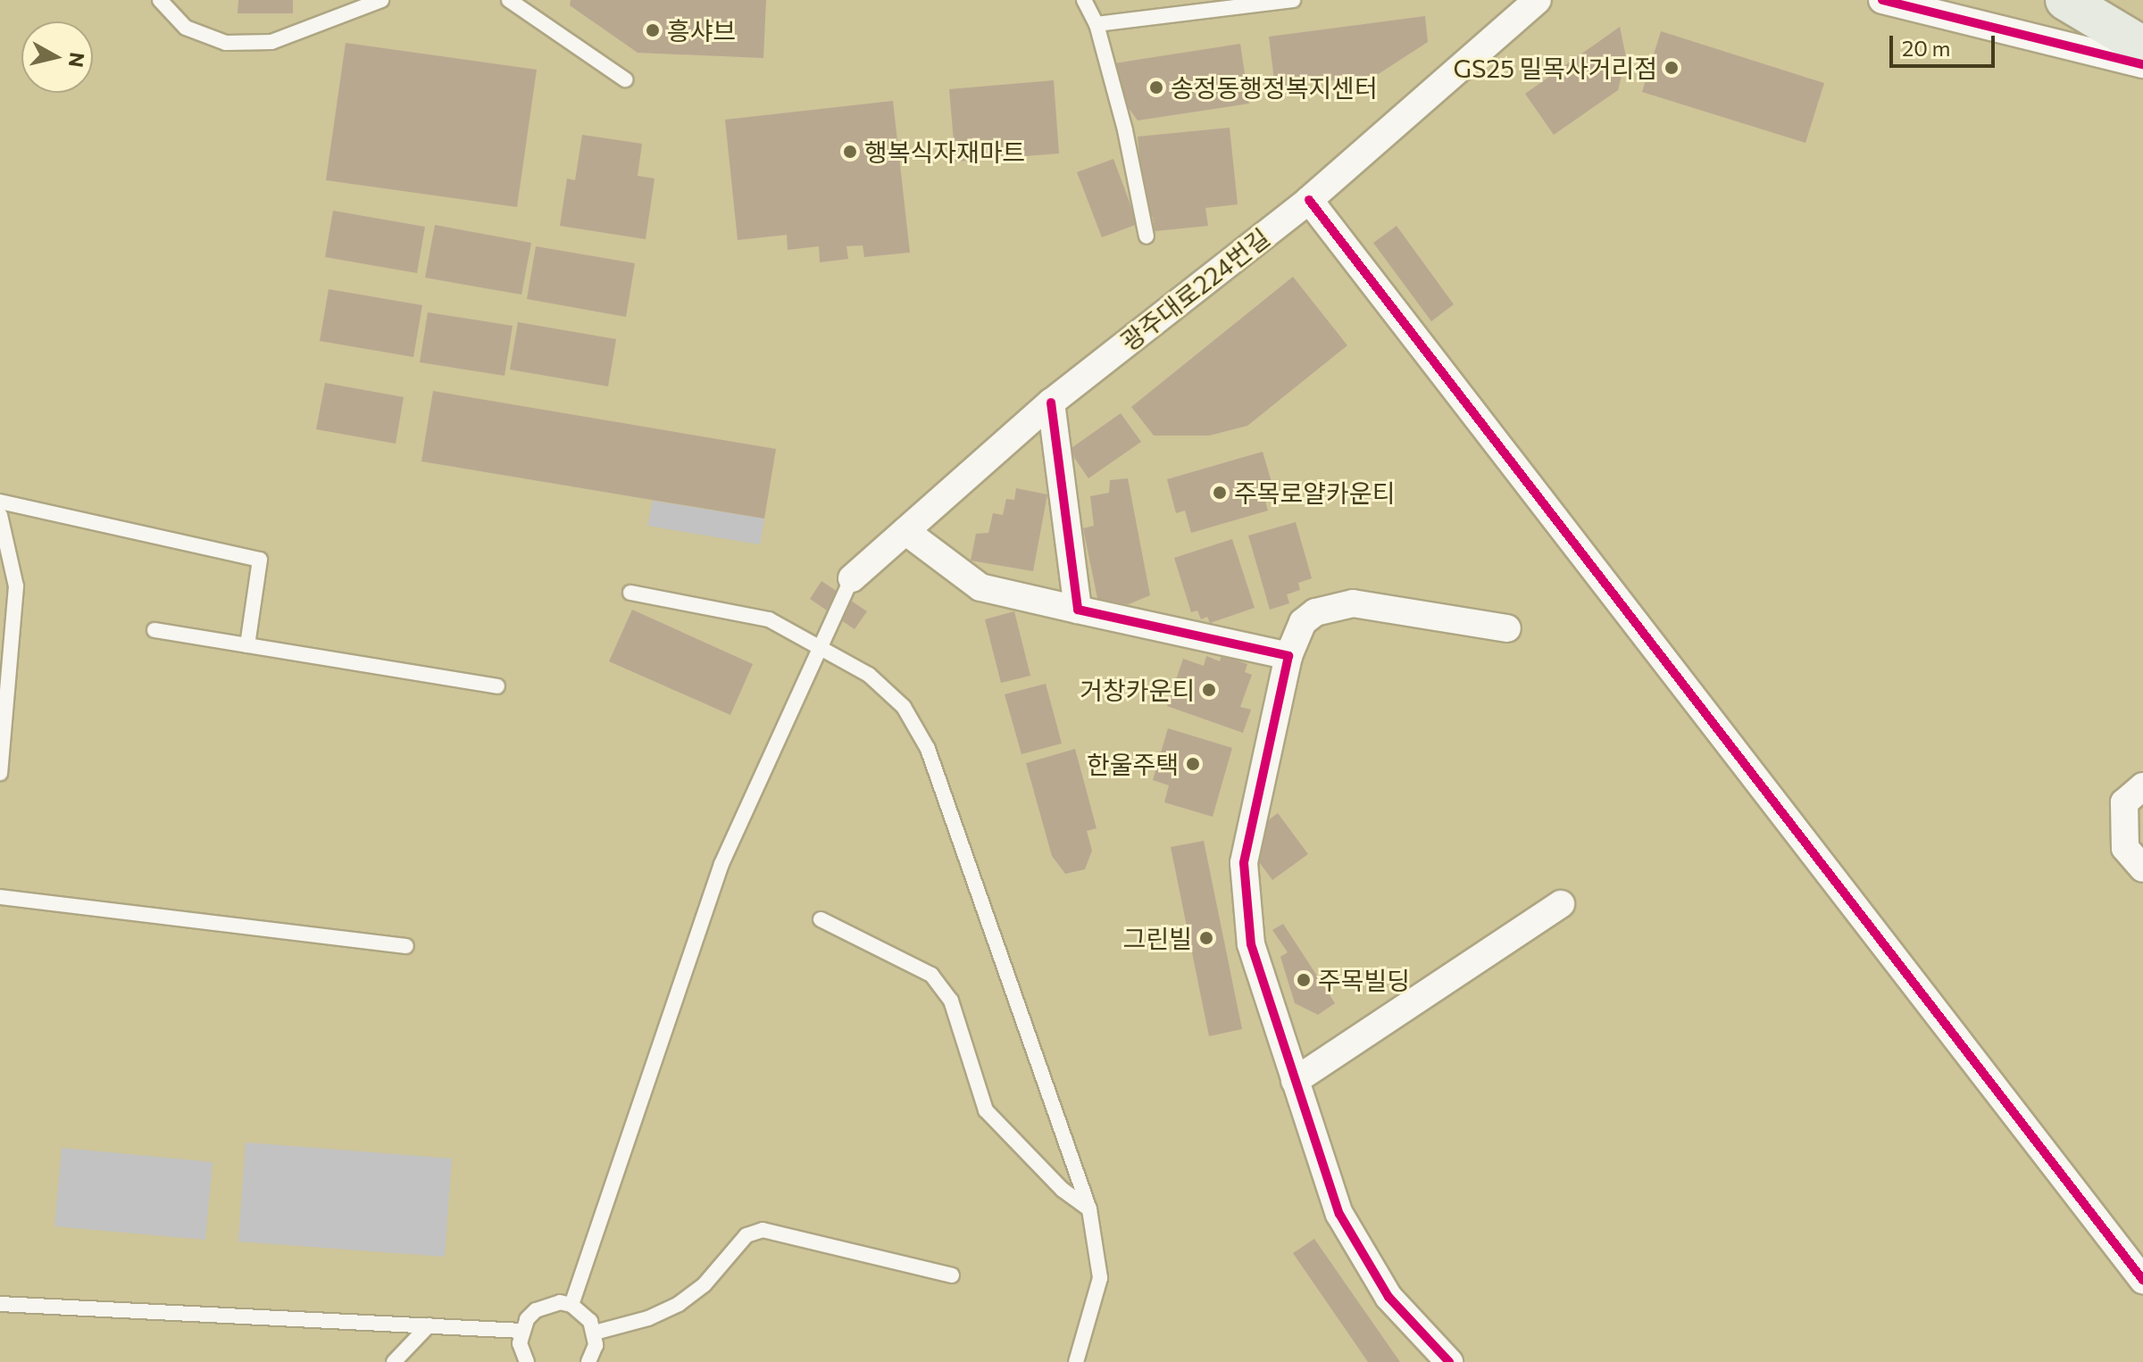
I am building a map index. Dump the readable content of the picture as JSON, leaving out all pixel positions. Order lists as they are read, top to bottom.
{
  "streets": {
    "street": ["광주대로224번길"]
  },
  "places": [
    "흥샤브",
    "GS25 밀목사거리점",
    "송정동행정복지센터",
    "행복식자재마트",
    "주목로얄카운티",
    "거창카운티",
    "한울주택",
    "그린빌",
    "주목빌딩"
  ],
  "scale_bar": "20 m",
  "north": "right"
}
